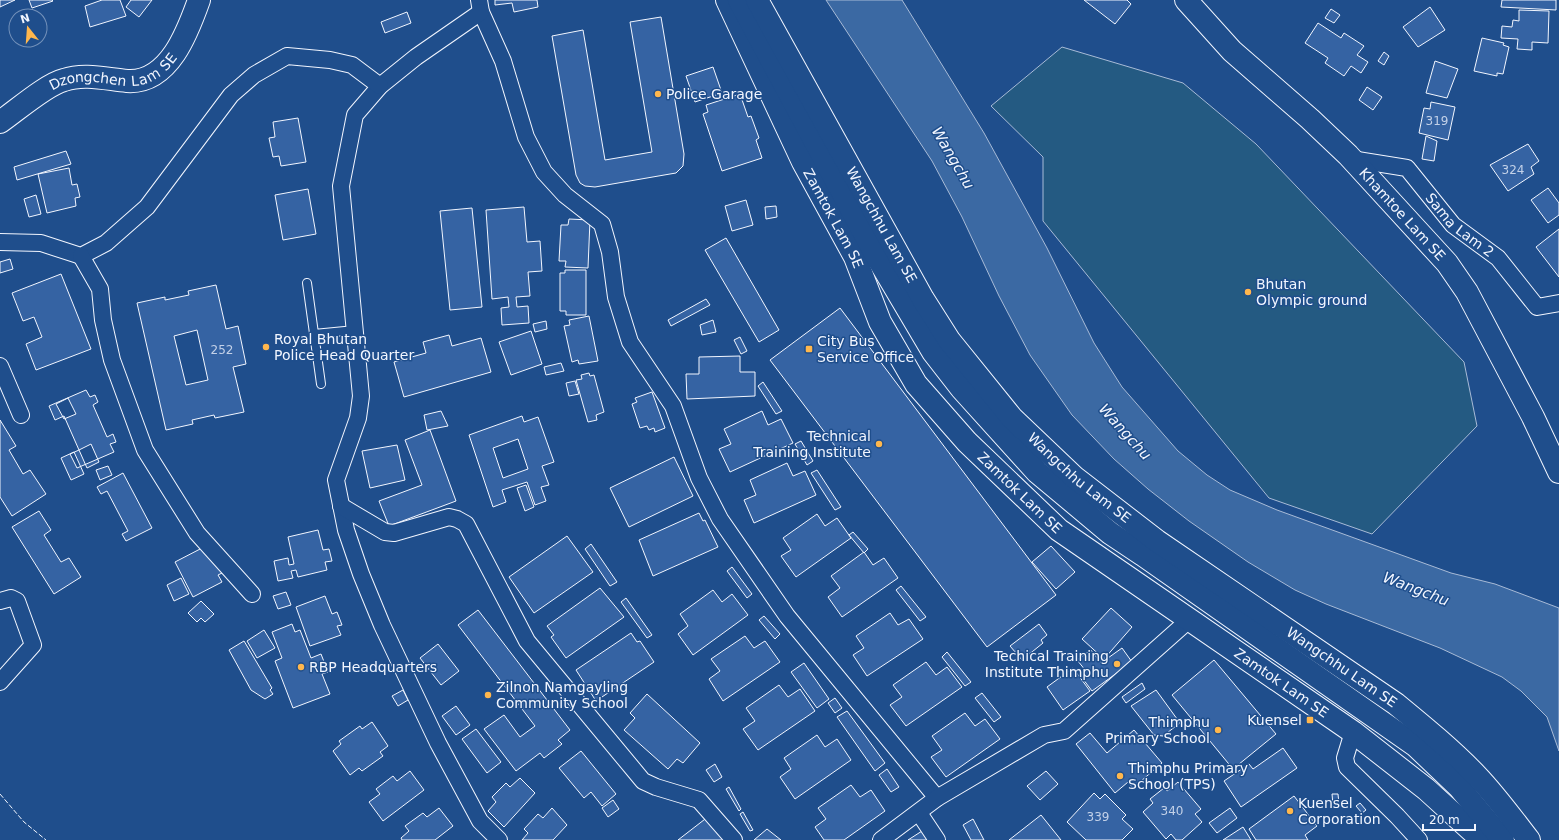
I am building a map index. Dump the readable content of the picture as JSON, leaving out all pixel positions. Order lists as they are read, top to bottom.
{
  "streets": {
    "main road": [
      "Dzongchen Lam SE",
      "Khamtoe Lam SE",
      "Zamtok Lam SE",
      "Wangchhu Lam SE"
    ],
    "street": ["Sama Lam 2"]
  },
  "crossings": [
    ["Khamtoe Lam SE", "Sama Lam 2"]
  ],
  "water": ["Wangchu"],
  "places": {
    "other": [
      "Police Garage",
      "Bhutan Olympic ground",
      "Royal Bhutan Police Head Quarter",
      "Technical Training Institute",
      "Techical Training Institute Thimphu",
      "RBP Headquarters",
      "Zilnon Namgayling Community School",
      "Thimphu Primary School",
      "Thimphu Primary School (TPS)",
      "Kuensel Corporation"
    ],
    "transit": ["City Bus Service Office", "Kuensel"]
  },
  "house_numbers": [
    "319",
    "324",
    "252",
    "340",
    "339"
  ],
  "scale_bar": "20 m",
  "north": "top"
}
